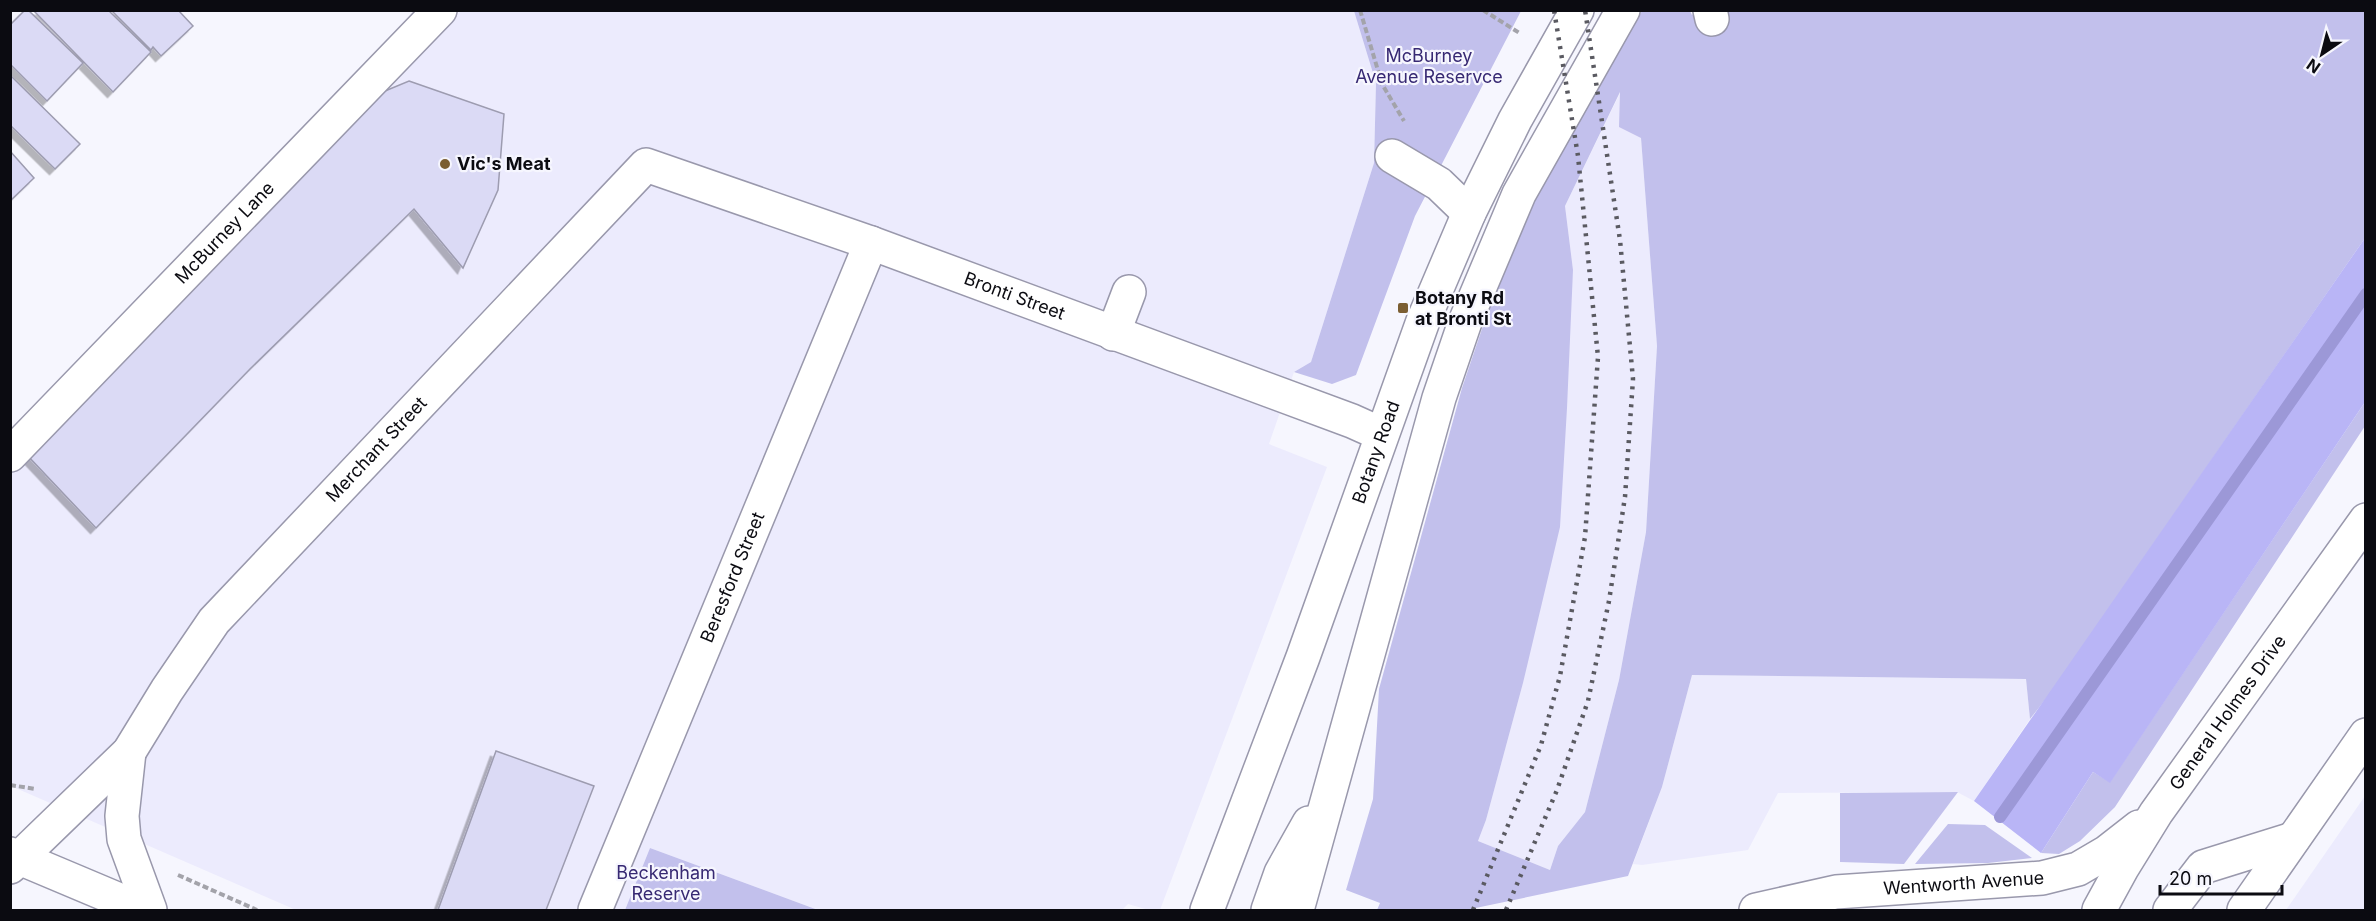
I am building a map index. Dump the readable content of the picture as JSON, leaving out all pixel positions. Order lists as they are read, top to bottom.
{
  "streets": {
    "main road": [
      "McBurney Lane",
      "Bronti Street",
      "Merchant Street",
      "Botany Road",
      "Beresford Street",
      "General Holmes Drive",
      "Wentworth Avenue"
    ]
  },
  "crossings": [
    ["Bronti Street", "Merchant Street"],
    ["Bronti Street", "Botany Road"],
    ["Bronti Street", "Beresford Street"],
    ["General Holmes Drive", "Wentworth Avenue"]
  ],
  "parks": ["McBurney Avenue Reservce", "Beckenham Reserve"],
  "places": {
    "other": ["Vic's Meat"],
    "transit": ["Botany Rd at Bronti St"]
  },
  "scale_bar": "20 m",
  "north": "bottom left"
}
